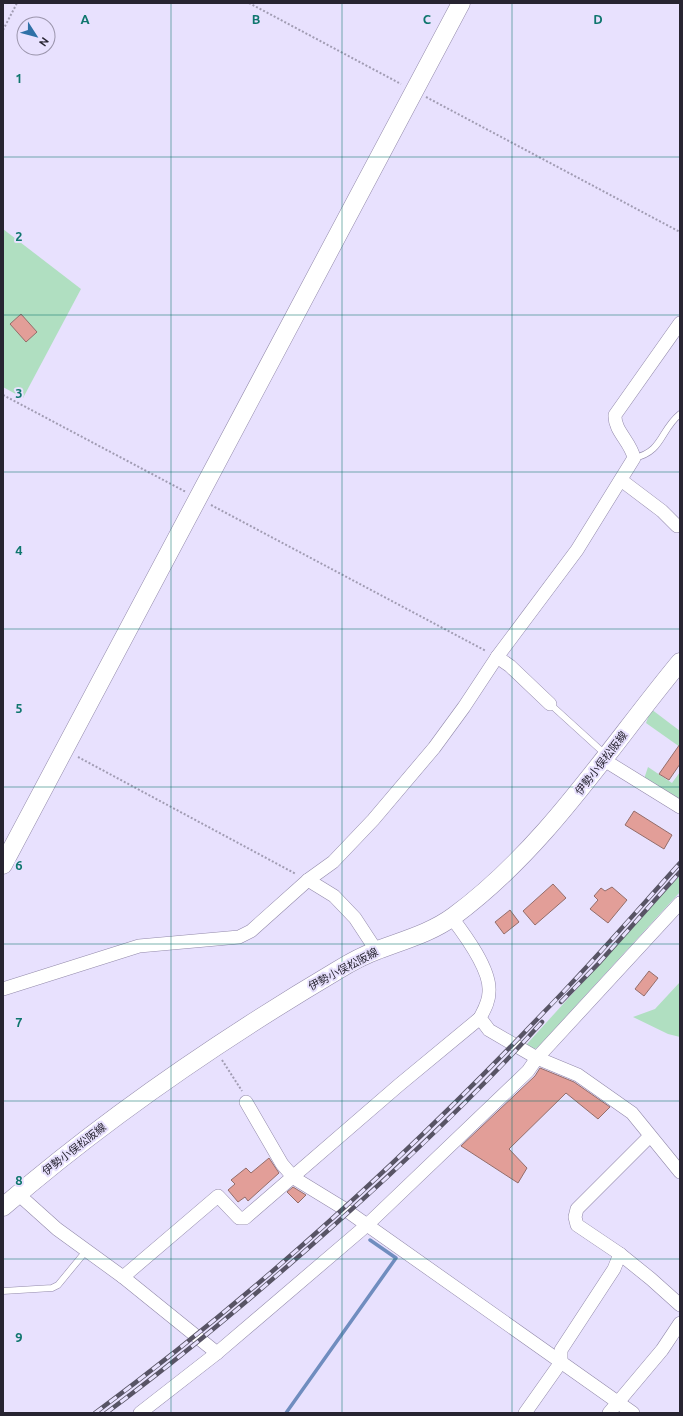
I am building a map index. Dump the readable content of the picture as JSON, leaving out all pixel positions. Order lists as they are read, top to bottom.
{
  "streets": {
    "street": ["伊勢小俣松阪線"]
  },
  "north": "bottom right",
  "grid": {
    "columns": [
      "A",
      "B",
      "C",
      "D"
    ],
    "rows": [
      "1",
      "2",
      "3",
      "4",
      "5",
      "6",
      "7",
      "8",
      "9"
    ]
  }
}
